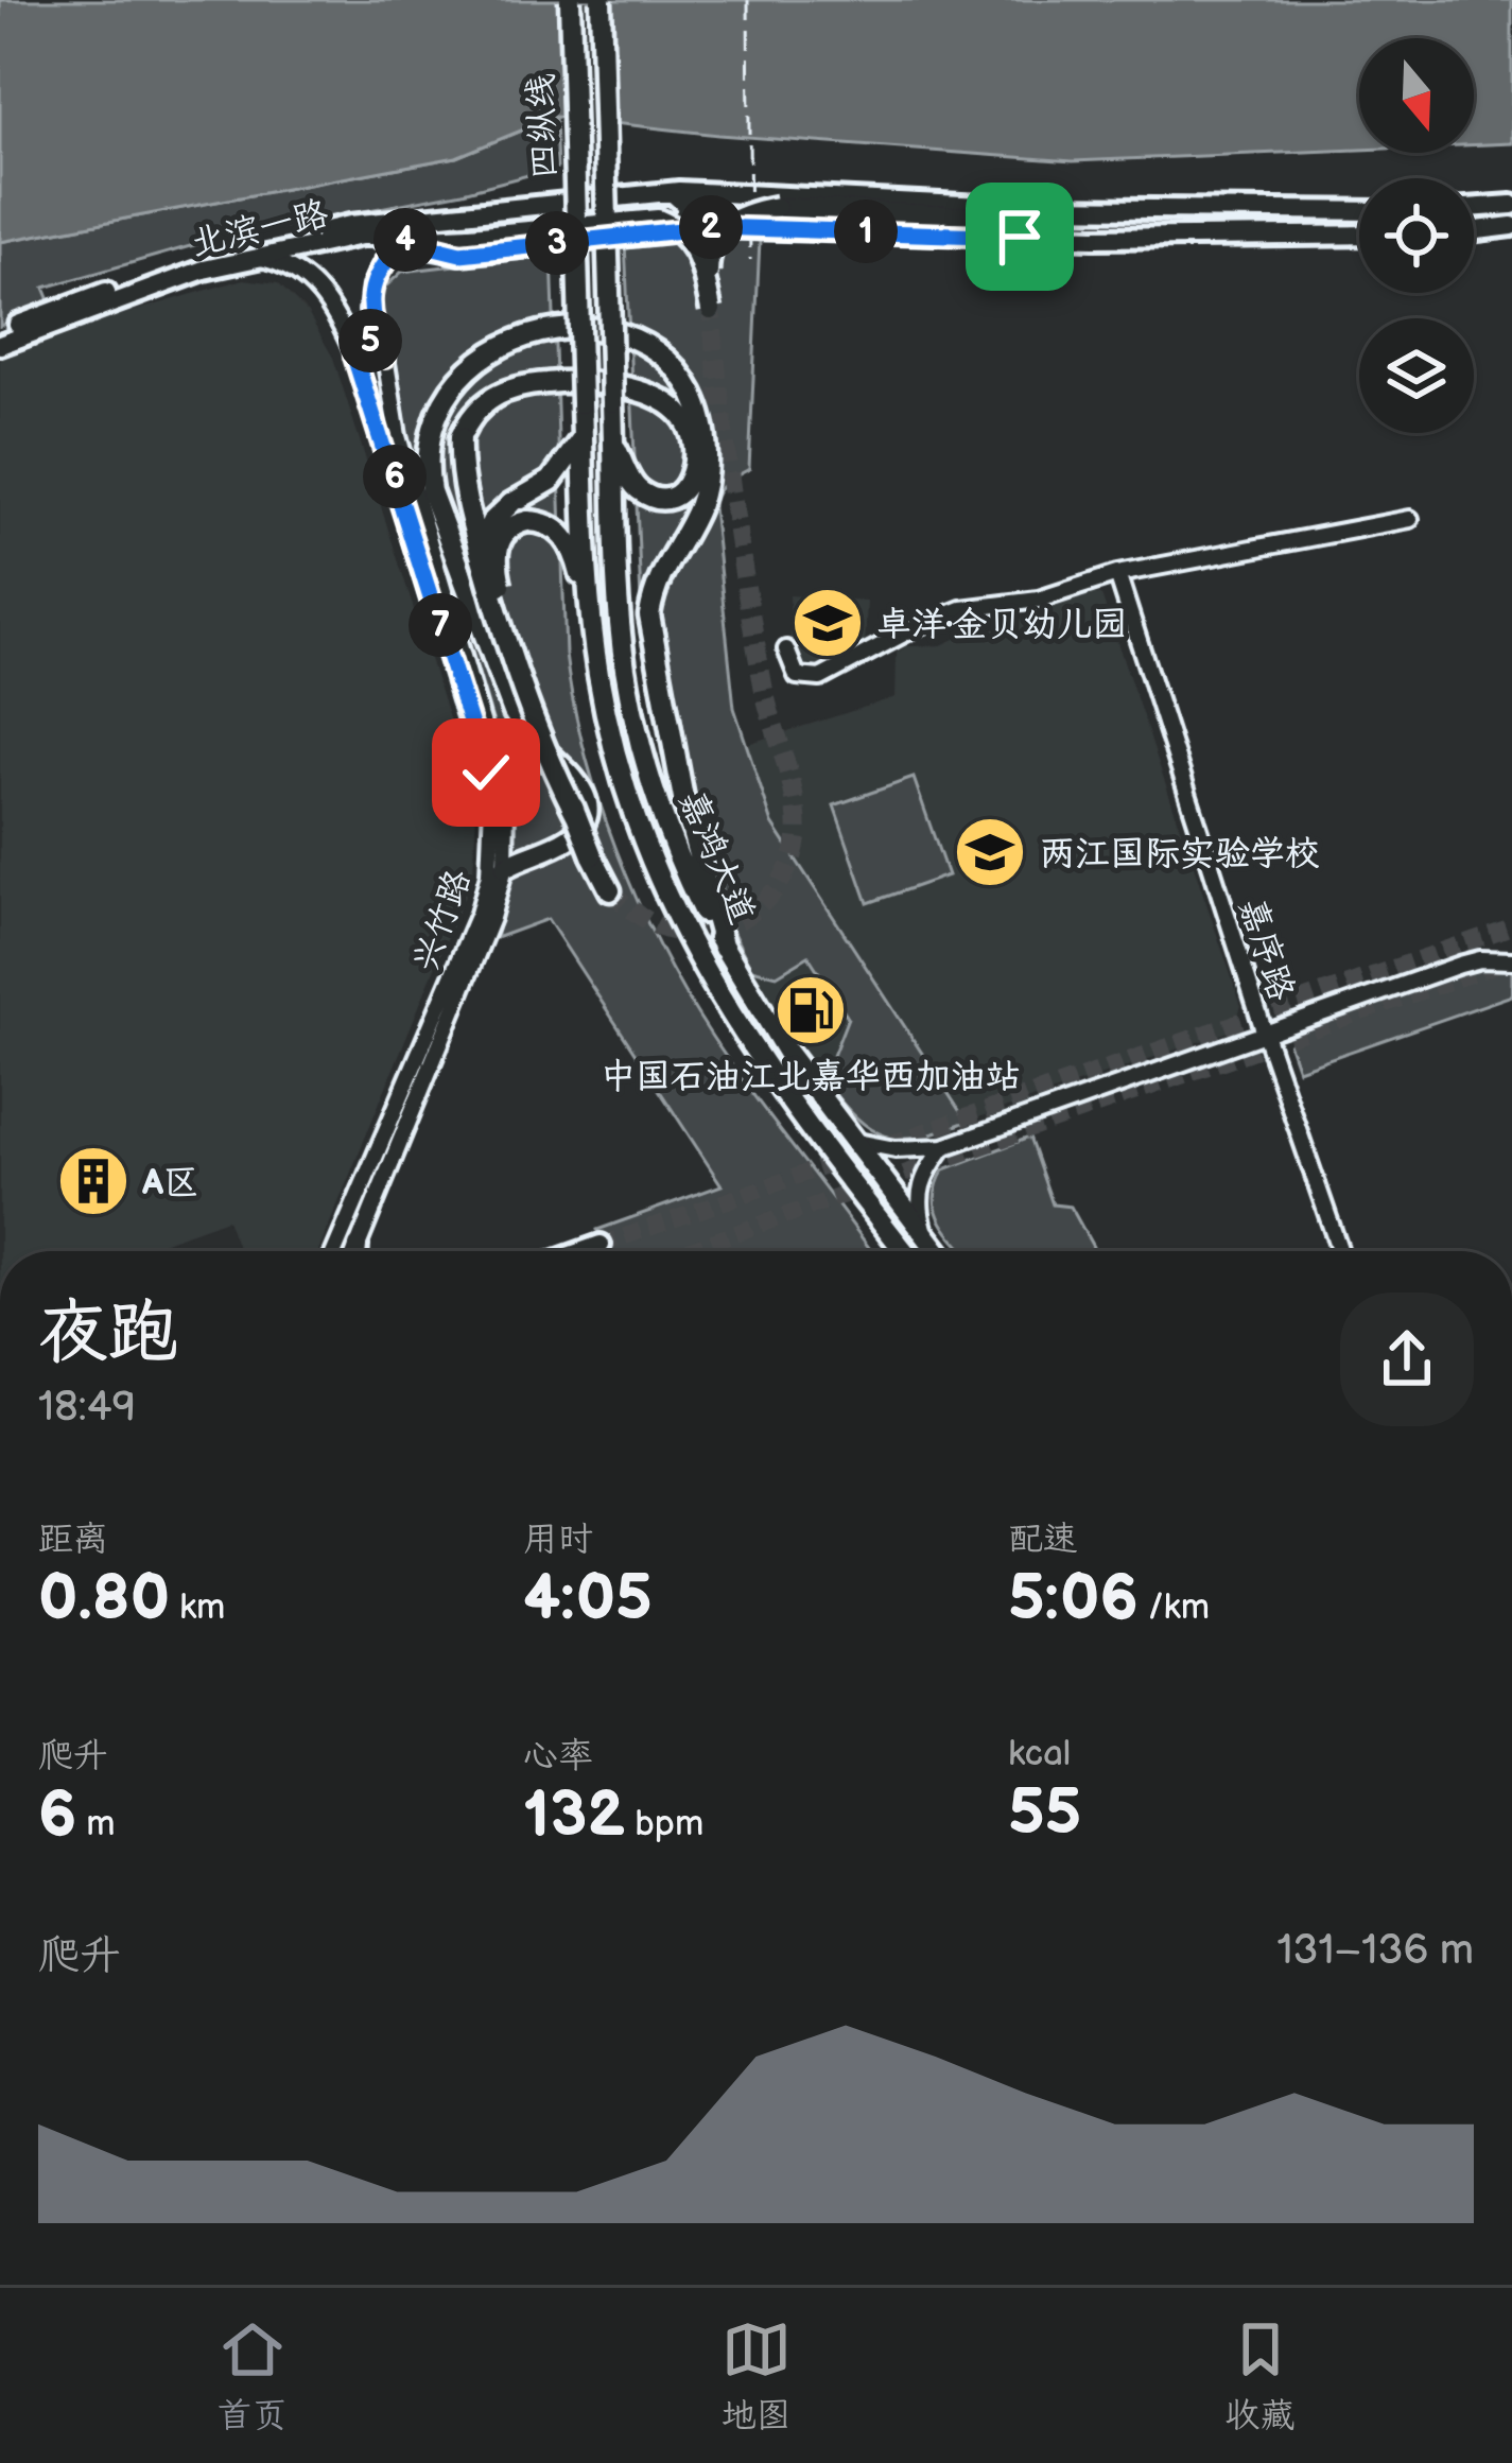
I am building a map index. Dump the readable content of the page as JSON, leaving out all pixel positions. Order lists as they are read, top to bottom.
{
  "streets": {
    "highway": ["四纵线", "嘉鸿大道"],
    "main road": ["北滨一路"],
    "street": ["兴竹路", "嘉序路"]
  },
  "crossings": [
    ["四纵线", "嘉鸿大道"],
    ["北滨一路", "兴竹路"]
  ],
  "places": {
    "school or university": ["卓洋·金贝幼儿园", "两江国际实验学校"],
    "fuel station": ["中国石油江北嘉华西加油站"],
    "building": ["A区"]
  },
  "north": "bottom",
  "page": {
    "pins": [
      "2",
      "1",
      "4",
      "3",
      "5",
      "6",
      "7"
    ],
    "heading": ["夜跑", "18:49"],
    "stats": [
      ["距离", "0.80 km"],
      ["用时", "4:05"],
      ["配速", "5:06 /km"],
      ["爬升", "6 m"],
      ["心率", "132 bpm"],
      ["kcal", "55"]
    ],
    "chart": ["爬升", "131–136 m"],
    "tabs": ["首页", "地图", "收藏"]
  }
}
